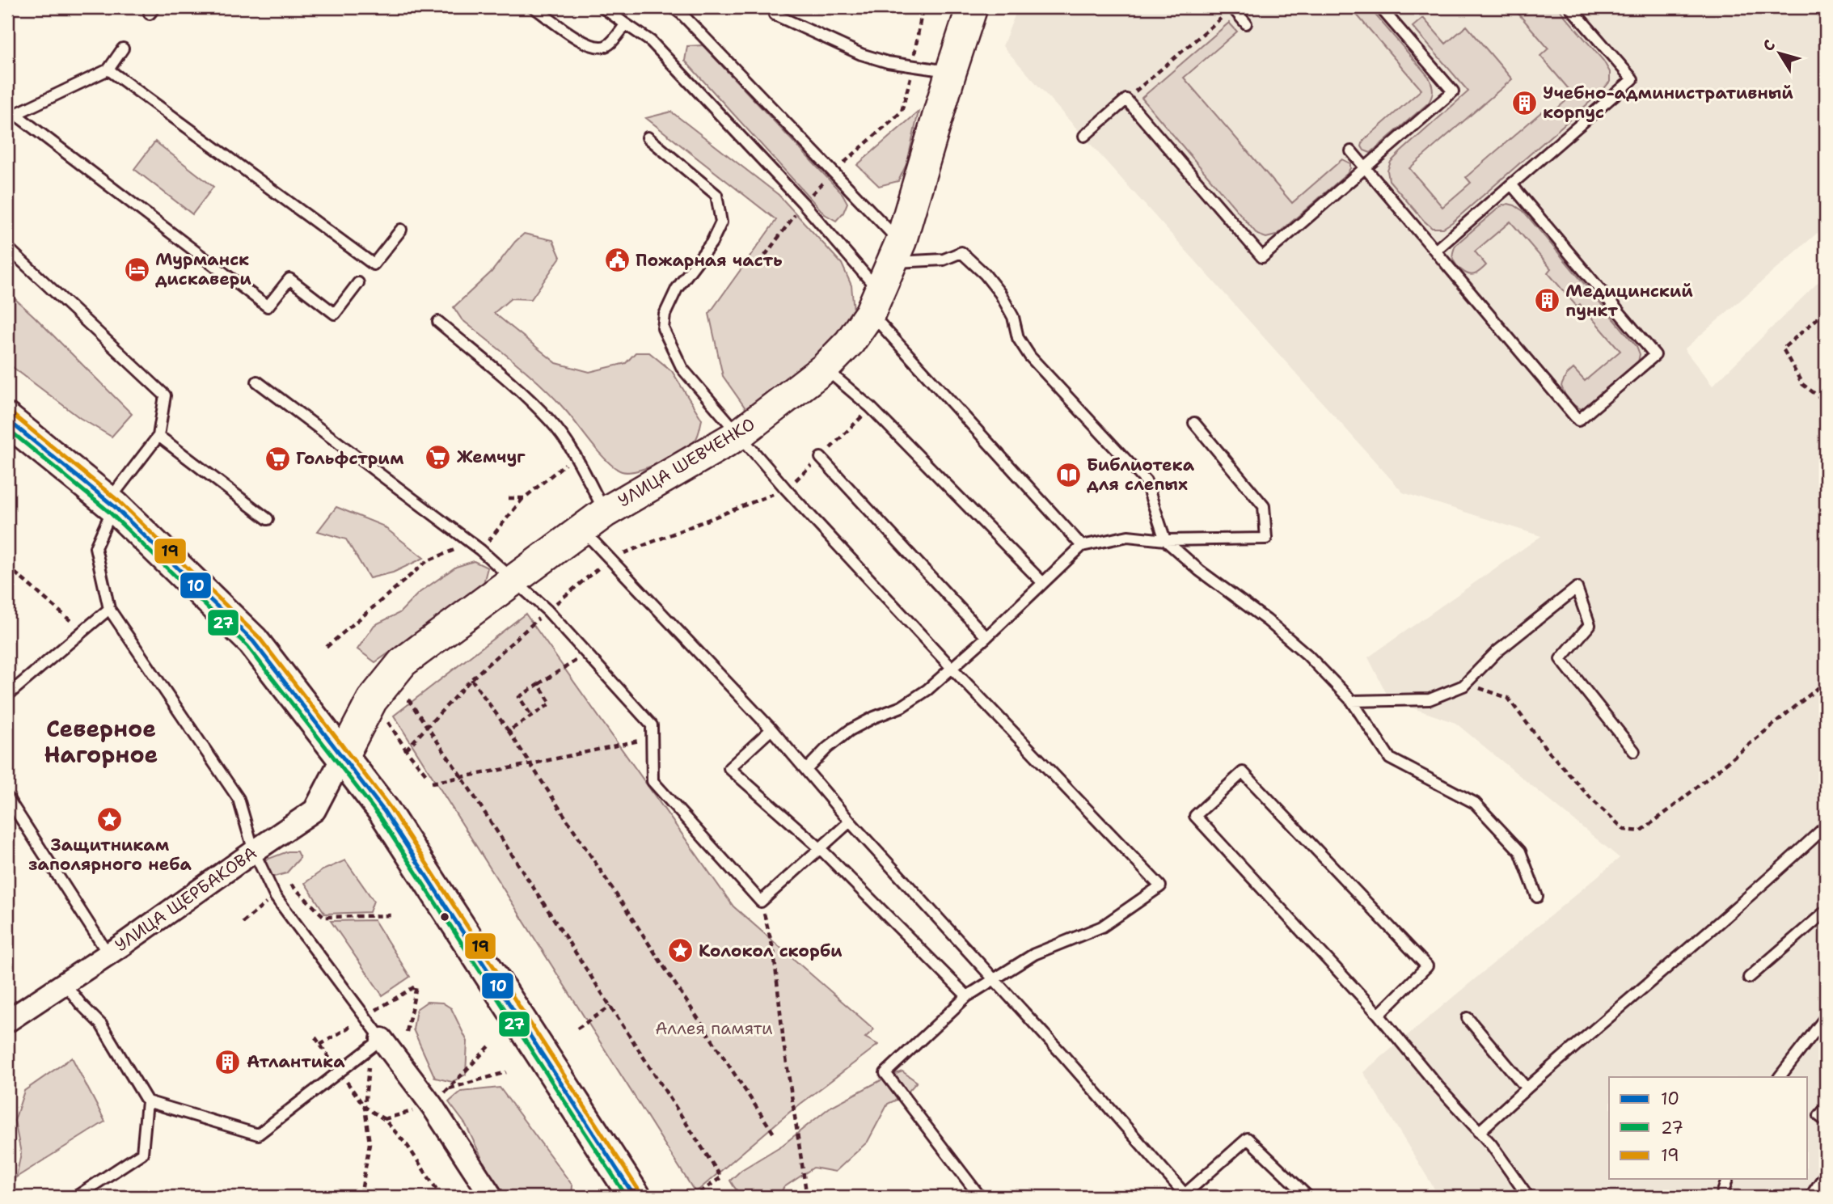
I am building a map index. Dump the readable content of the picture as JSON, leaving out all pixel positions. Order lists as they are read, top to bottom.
{
  "streets": {
    "main road": ["УЛИЦА ШЕВЧЕНКО"],
    "street": ["УЛИЦА ЩЕРБАКОВА"]
  },
  "crossings": [
    ["УЛИЦА ШЕВЧЕНКО", "УЛИЦА ЩЕРБАКОВА"]
  ],
  "districts": ["Северное Нагорное"],
  "parks": ["Аллея памяти"],
  "places": {
    "building": ["Учебно-административный корпус", "Медицинский пункт", "Атлантика"],
    "public building": ["Пожарная часть"],
    "hotel": ["Мурманск дискавери"],
    "supermarket": ["Жемчуг", "Гольфстрим"],
    "library": ["Библиотека для слепых"],
    "place": ["Защитникам заполярного неба", "Колокол скорби"]
  },
  "lines": ["transit line 19", "transit line 10", "transit line 27"],
  "legend": ["10", "27", "19"],
  "north": "top left"
}
